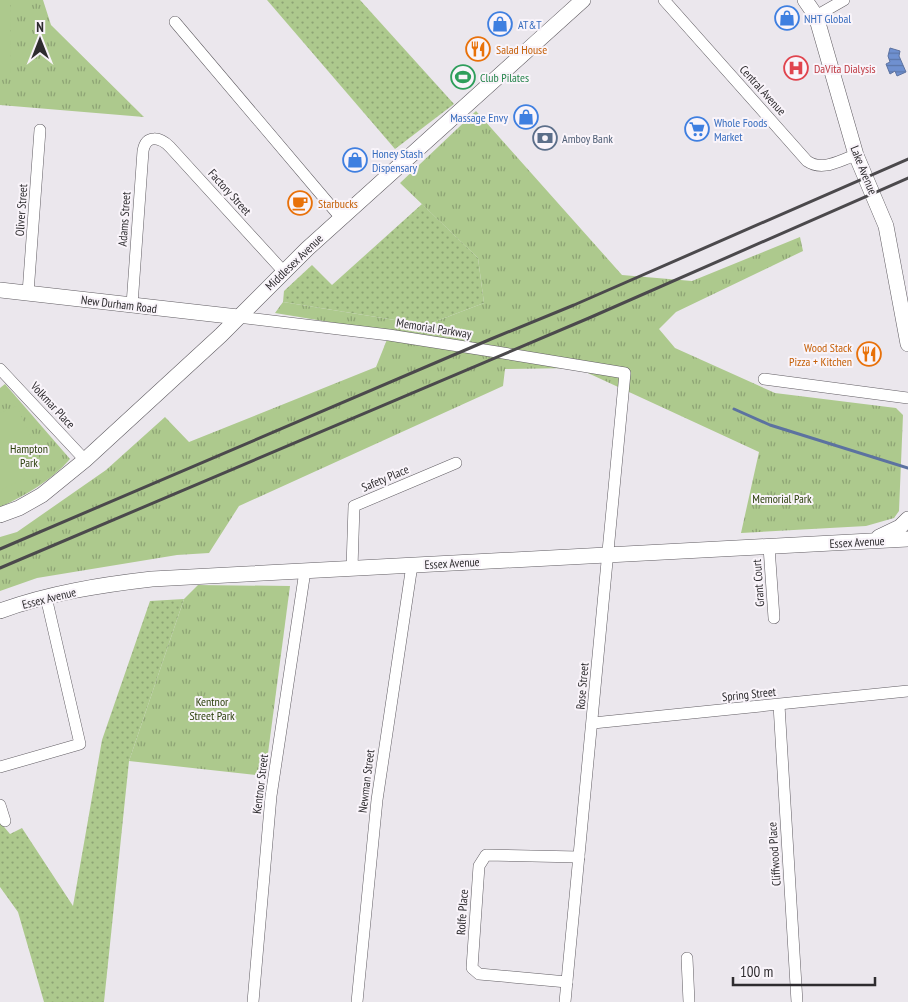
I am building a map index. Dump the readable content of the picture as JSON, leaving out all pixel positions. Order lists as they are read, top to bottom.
{
  "streets": {
    "street": [
      "Central Avenue",
      "Lake Avenue",
      "Factory Street",
      "Oliver Street",
      "Adams Street",
      "Middlesex Avenue",
      "New Durham Road",
      "Memorial Parkway",
      "Volkmar Place",
      "Safety Place",
      "Essex Avenue",
      "Grant Court",
      "Rose Street",
      "Spring Street",
      "Newman Street",
      "Kentnor Street",
      "Cliffwood Place",
      "Rolfe Place"
    ]
  },
  "crossings": [
    ["Central Avenue", "Lake Avenue"],
    ["Factory Street", "Adams Street"],
    ["Factory Street", "Middlesex Avenue"],
    ["Oliver Street", "New Durham Road"],
    ["Adams Street", "New Durham Road"],
    ["Middlesex Avenue", "New Durham Road"],
    ["Middlesex Avenue", "Memorial Parkway"],
    ["Middlesex Avenue", "Volkmar Place"],
    ["New Durham Road", "Memorial Parkway"],
    ["Memorial Parkway", "Rose Street"],
    ["Safety Place", "Essex Avenue"],
    ["Essex Avenue", "Grant Court"],
    ["Essex Avenue", "Rose Street"],
    ["Essex Avenue", "Newman Street"],
    ["Essex Avenue", "Kentnor Street"],
    ["Rose Street", "Spring Street"],
    ["Rose Street", "Rolfe Place"],
    ["Spring Street", "Cliffwood Place"]
  ],
  "parks": ["Hampton Park", "Memorial Park", "Kentnor Street Park"],
  "places": {
    "shop": [
      "NHT Global",
      "AT&T",
      "Massage Envy",
      "Honey Stash Dispensary"
    ],
    "restaurant": ["Salad House", "Wood Stack Pizza + Kitchen"],
    "hospital": ["DaVita Dialysis"],
    "sports": ["Club Pilates"],
    "supermarket": ["Whole Foods Market"],
    "bank": ["Amboy Bank"],
    "cafe": ["Starbucks"]
  },
  "scale_bar": "100 m",
  "north": "top"
}
